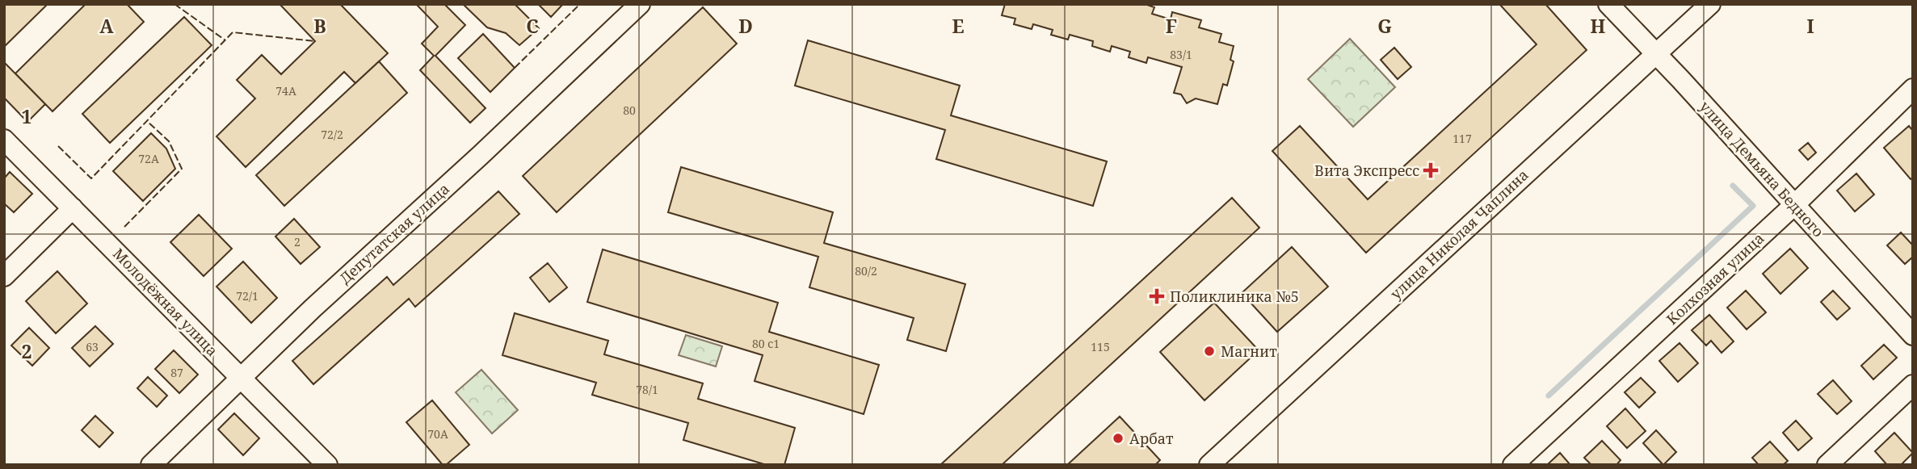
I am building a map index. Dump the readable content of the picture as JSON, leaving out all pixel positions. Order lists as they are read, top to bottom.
{
  "streets": {
    "street": [
      "улица Демьяна Бедного",
      "Депутатская улица",
      "улица Николая Чаплина",
      "Колхозная улица",
      "Молодёжная улица"
    ]
  },
  "crossings": [
    ["улица Демьяна Бедного", "улица Николая Чаплина"],
    ["улица Демьяна Бедного", "Колхозная улица"],
    ["Депутатская улица", "Молодёжная улица"]
  ],
  "places": {
    "health": ["Вита Экспресс", "Поликлиника №5"],
    "other": ["Магнит", "Арбат"]
  },
  "house_numbers": [
    "83/1",
    "74А",
    "80",
    "72/2",
    "117",
    "72А",
    "2",
    "80/2",
    "72/1",
    "80 с1",
    "63",
    "115",
    "87",
    "78/1",
    "70А"
  ],
  "grid": {
    "columns": [
      "A",
      "B",
      "C",
      "D",
      "E",
      "F",
      "G",
      "H",
      "I"
    ],
    "rows": ["1", "2"]
  }
}
